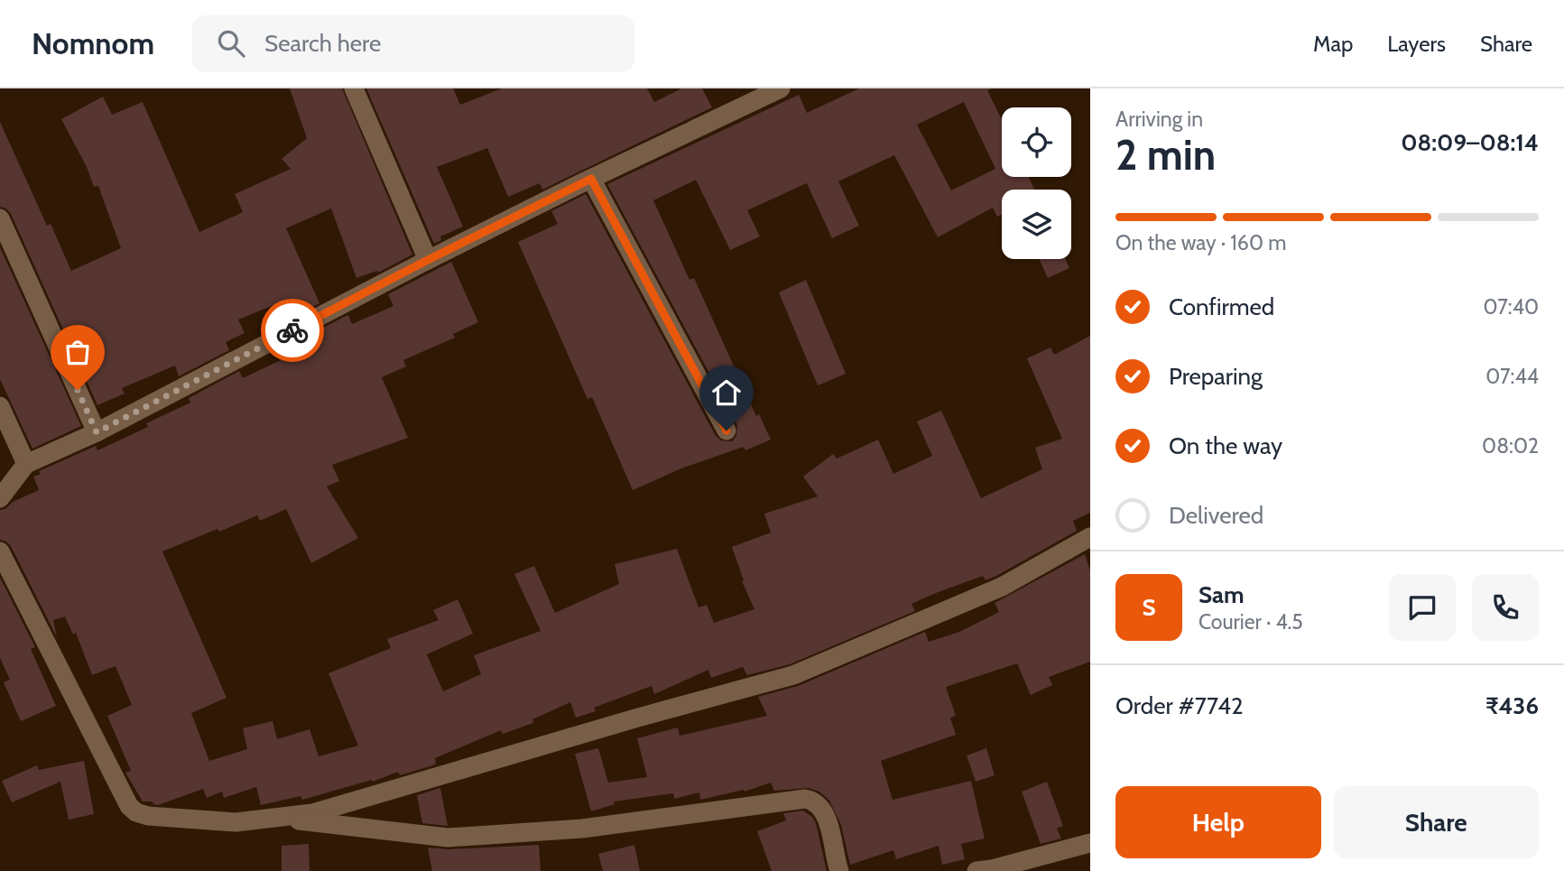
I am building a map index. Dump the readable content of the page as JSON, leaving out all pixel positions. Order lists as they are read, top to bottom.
{
  "page": {
    "header": "Nomnom",
    "search": "Search here",
    "nav": ["Map", "Layers", "Share"],
    "heading": ["2 min", "Arriving in", "08:09–08:14"],
    "panel": [
      "Sam",
      "Courier · 4.5",
      "Order #7742",
      "₹436"
    ],
    "bar": "On the way · 160 m",
    "list": [
      ["Confirmed", "07:40"],
      ["Preparing", "07:44"],
      ["On the way", "08:02"],
      "Delivered"
    ],
    "round": "S",
    "buttons": ["Help", "Share"]
  }
}
